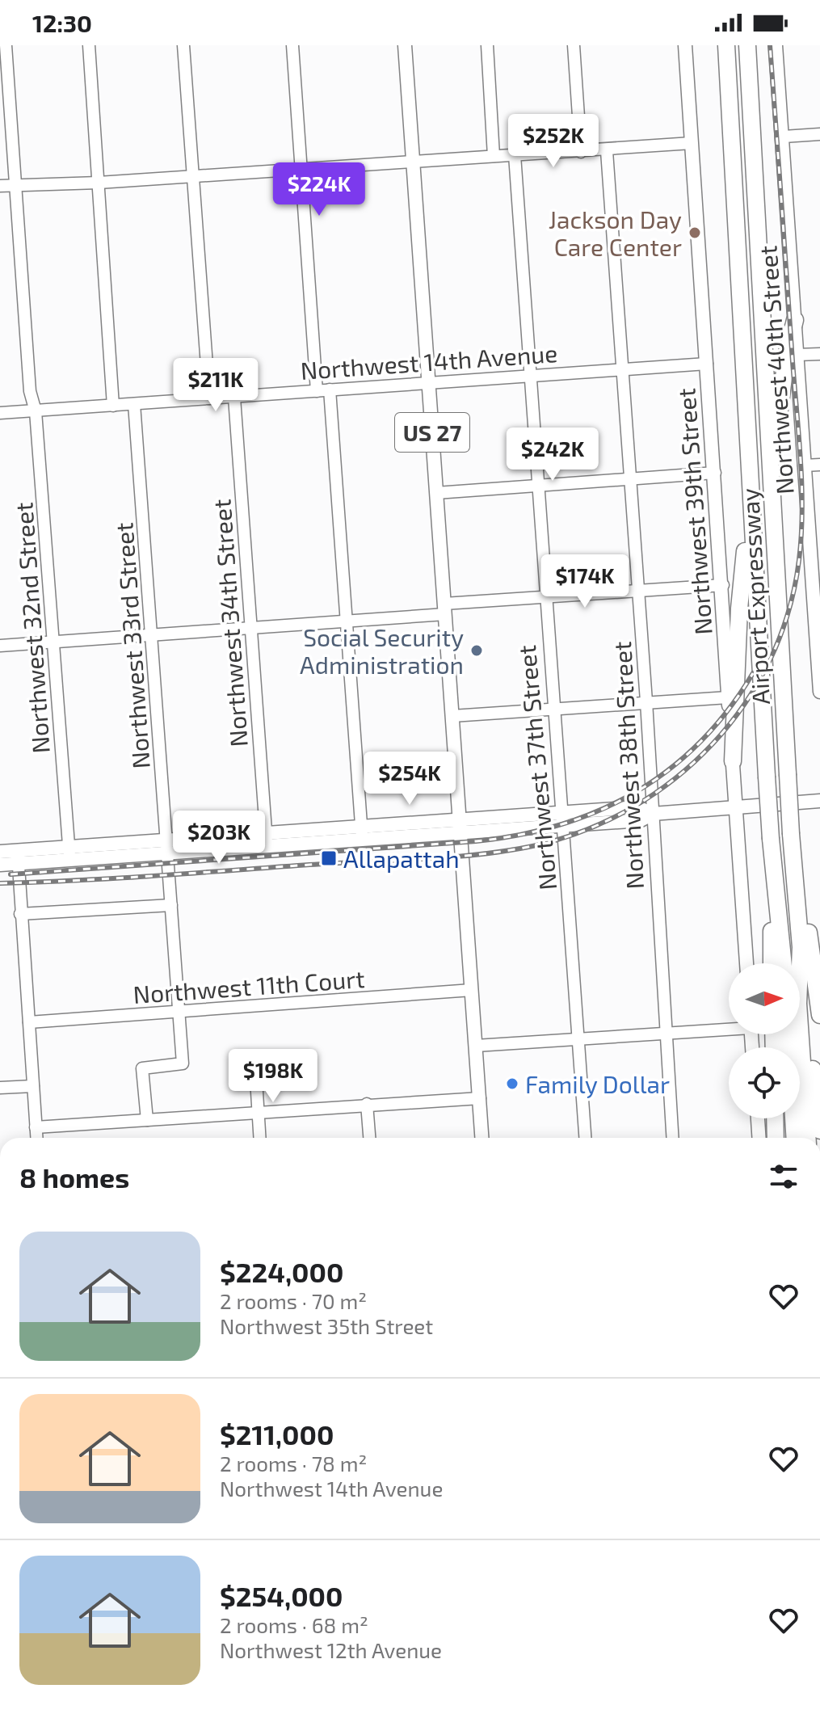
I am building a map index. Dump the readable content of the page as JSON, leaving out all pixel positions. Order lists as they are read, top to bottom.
{
  "streets": {
    "highway": ["Airport Expressway"],
    "main road": ["Northwest 40th Street", "US 27", "Northwest 39th Street"],
    "street": [
      "Northwest 14th Avenue",
      "Northwest 34th Street",
      "Northwest 32nd Street",
      "Northwest 33rd Street",
      "Northwest 38th Street",
      "Northwest 37th Street",
      "Northwest 11th Court"
    ]
  },
  "crossings": [
    ["Northwest 14th Avenue", "US 27"],
    ["Northwest 14th Avenue", "Northwest 39th Street"],
    ["Northwest 14th Avenue", "Northwest 34th Street"],
    ["Northwest 14th Avenue", "Northwest 32nd Street"],
    ["Northwest 14th Avenue", "Northwest 33rd Street"],
    ["Northwest 14th Avenue", "Northwest 38th Street"],
    ["Northwest 14th Avenue", "Northwest 37th Street"],
    ["US 27", "Northwest 11th Court"],
    ["Northwest 33rd Street", "Northwest 11th Court"]
  ],
  "places": {
    "other": ["Jackson Day Care Center", "Social Security Administration", "Family Dollar"],
    "transit": ["Allapattah"]
  },
  "north": "right",
  "page": {
    "status": "12:30",
    "price": [
      "$252K",
      "$224K",
      "$211K",
      "$242K",
      "$174K",
      "$254K",
      "$203K",
      "$198K"
    ],
    "heading": "8 homes",
    "list": [
      {
        "name": "$224,000",
        "note": "2 rooms · 70 m² · Northwest 35th Street"
      },
      {
        "name": "$211,000",
        "note": "2 rooms · 78 m² · Northwest 14th Avenue"
      },
      {
        "name": "$254,000",
        "note": "2 rooms · 68 m² · Northwest 12th Avenue"
      }
    ]
  }
}
